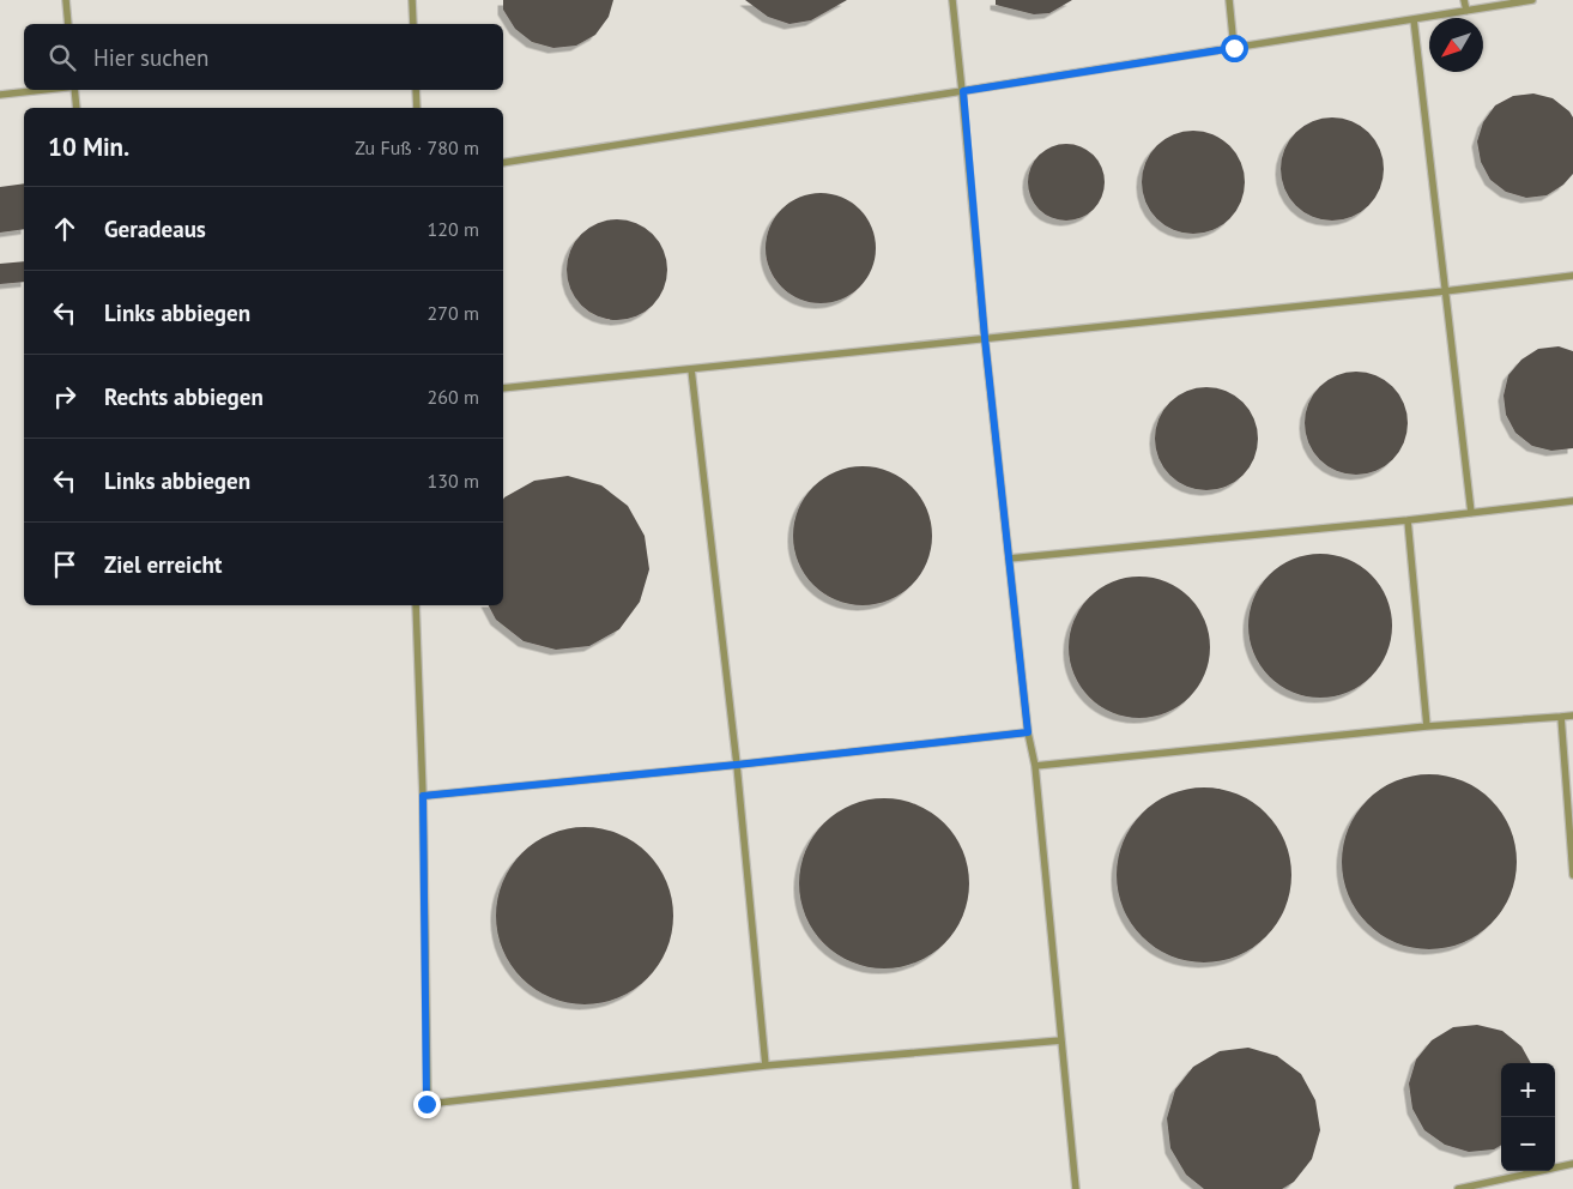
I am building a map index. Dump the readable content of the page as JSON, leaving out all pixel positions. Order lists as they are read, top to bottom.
{
  "north": "bottom left",
  "page": {
    "search": "Hier suchen",
    "heading": ["10 Min.", "Zu Fuß · 780 m"],
    "list": [
      ["Geradeaus", "120 m"],
      ["Links abbiegen", "270 m"],
      ["Rechts abbiegen", "260 m"],
      ["Links abbiegen", "130 m"],
      "Ziel erreicht"
    ],
    "map_buttons": ["+", "−"]
  }
}
